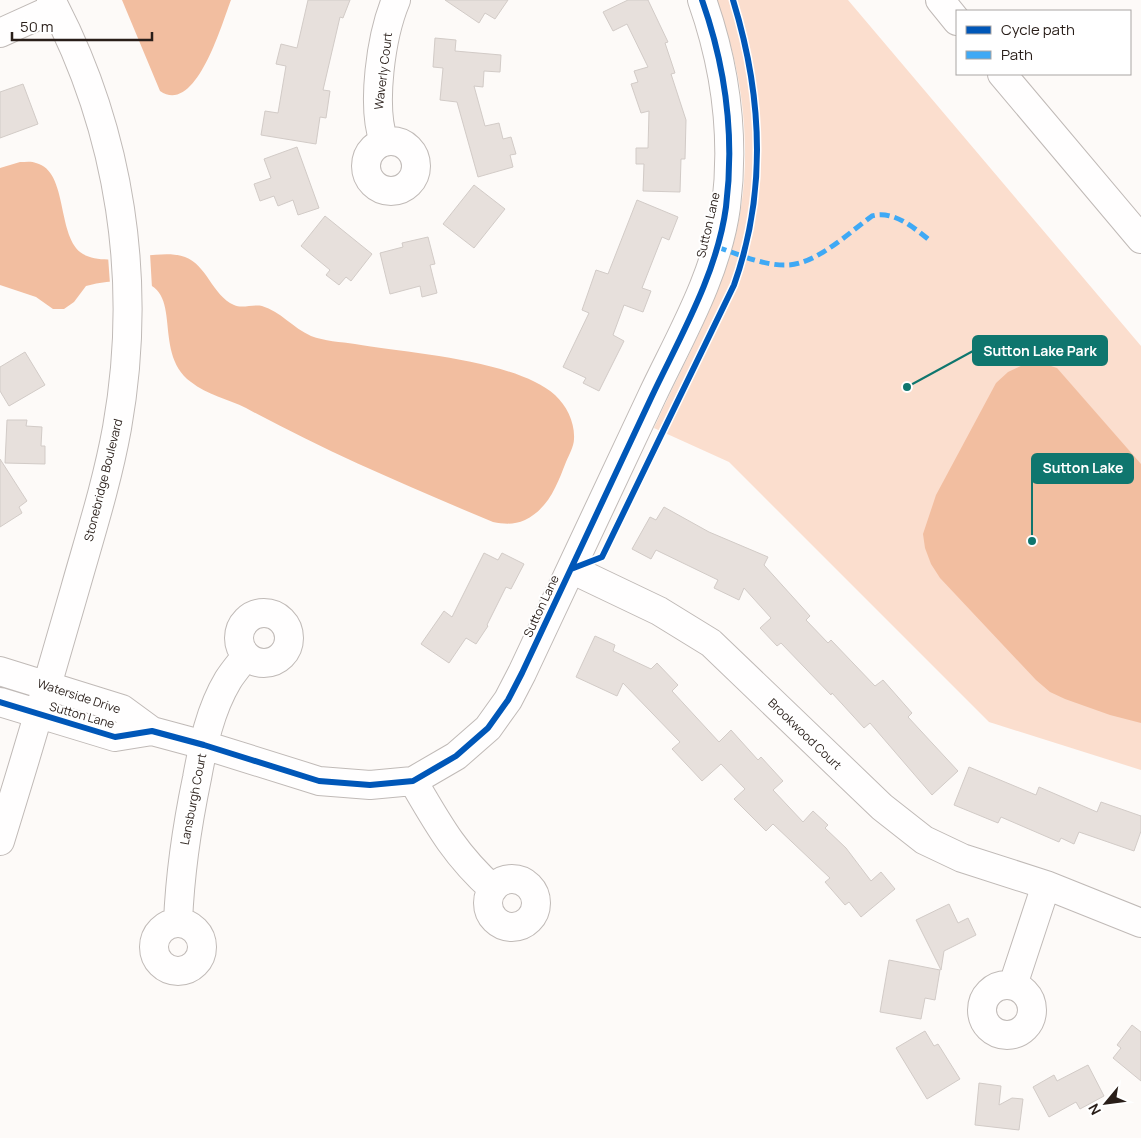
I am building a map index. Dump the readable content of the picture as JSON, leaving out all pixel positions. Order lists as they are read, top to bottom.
{
  "streets": {
    "street": [
      "Waverly Court",
      "Sutton Lane",
      "Stonebridge Boulevard",
      "Waterside Drive",
      "Brookwood Court",
      "Lansburgh Court"
    ]
  },
  "crossings": [
    ["Sutton Lane", "Stonebridge Boulevard"],
    ["Sutton Lane", "Waterside Drive"],
    ["Sutton Lane", "Brookwood Court"],
    ["Sutton Lane", "Lansburgh Court"],
    ["Stonebridge Boulevard", "Waterside Drive"]
  ],
  "places": ["Sutton Lake Park", "Sutton Lake"],
  "legend": ["Cycle path", "Path"],
  "scale_bar": "50 m",
  "north": "bottom left"
}
